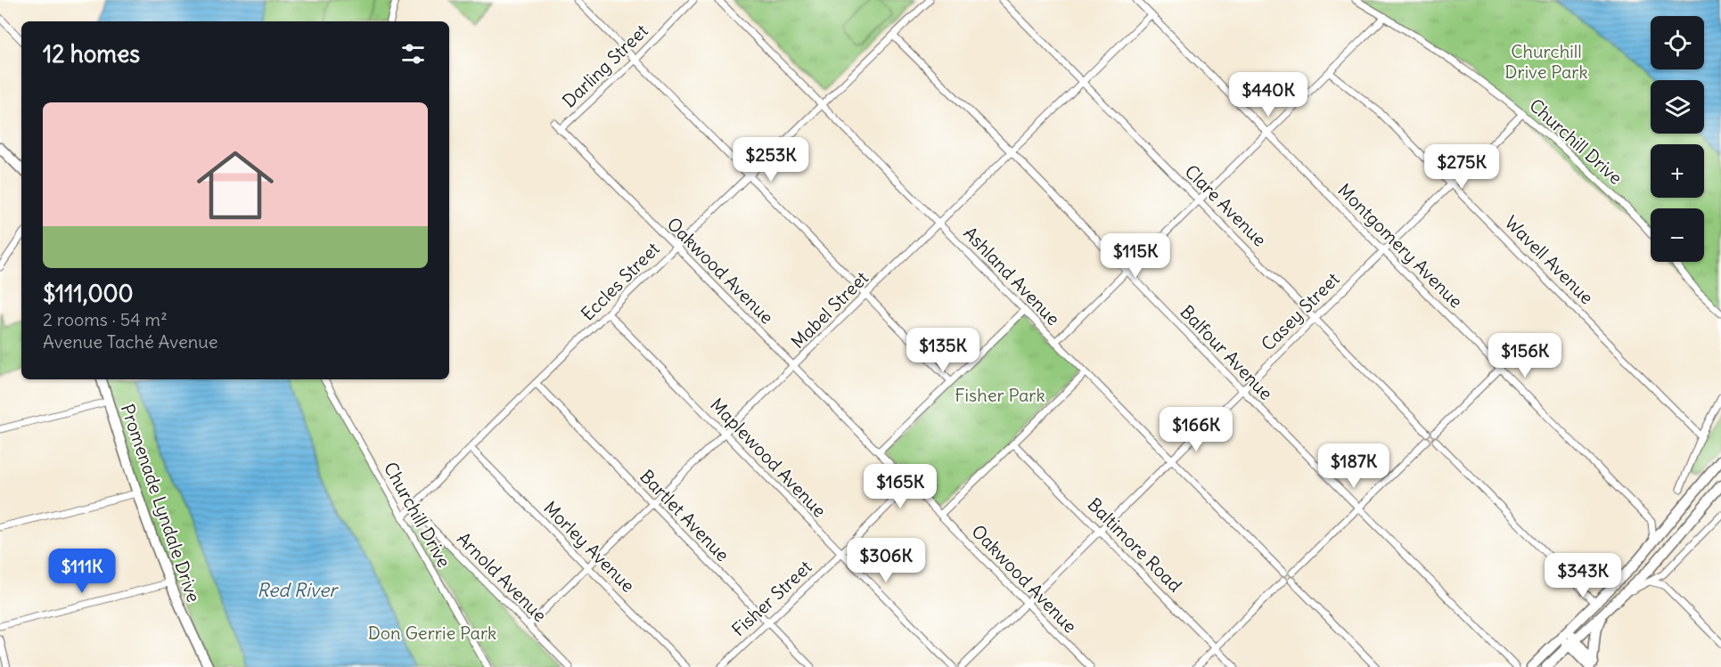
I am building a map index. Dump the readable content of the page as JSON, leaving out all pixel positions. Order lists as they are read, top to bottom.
{
  "streets": {
    "main road": ["Promenade Lyndale Drive"],
    "street": [
      "Darling Street",
      "Churchill Drive",
      "Clare Avenue",
      "Montgomery Avenue",
      "Wavell Avenue",
      "Oakwood Avenue",
      "Ashland Avenue",
      "Eccles Street",
      "Mabel Street",
      "Casey Street",
      "Balfour Avenue",
      "Maplewood Avenue",
      "Bartlet Avenue",
      "Baltimore Road",
      "Morley Avenue",
      "Arnold Avenue",
      "Fisher Street"
    ]
  },
  "crossings": [
    ["Darling Street", "Oakwood Avenue"],
    ["Churchill Drive", "Eccles Street"],
    ["Churchill Drive", "Casey Street"],
    ["Clare Avenue", "Mabel Street"],
    ["Clare Avenue", "Casey Street"],
    ["Montgomery Avenue", "Mabel Street"],
    ["Montgomery Avenue", "Casey Street"],
    ["Wavell Avenue", "Casey Street"],
    ["Oakwood Avenue", "Eccles Street"],
    ["Oakwood Avenue", "Mabel Street"],
    ["Oakwood Avenue", "Casey Street"],
    ["Oakwood Avenue", "Fisher Street"],
    ["Ashland Avenue", "Eccles Street"],
    ["Ashland Avenue", "Mabel Street"],
    ["Ashland Avenue", "Casey Street"],
    ["Eccles Street", "Balfour Avenue"],
    ["Eccles Street", "Maplewood Avenue"],
    ["Eccles Street", "Bartlet Avenue"],
    ["Eccles Street", "Morley Avenue"],
    ["Eccles Street", "Arnold Avenue"],
    ["Mabel Street", "Balfour Avenue"],
    ["Mabel Street", "Maplewood Avenue"],
    ["Mabel Street", "Bartlet Avenue"],
    ["Mabel Street", "Morley Avenue"],
    ["Mabel Street", "Arnold Avenue"],
    ["Casey Street", "Balfour Avenue"],
    ["Casey Street", "Baltimore Road"],
    ["Maplewood Avenue", "Fisher Street"],
    ["Bartlet Avenue", "Fisher Street"]
  ],
  "water": ["Red River"],
  "parks": ["Churchill Drive Park", "Fisher Park", "Don Gerrie Park"],
  "page": {
    "map_buttons": ["+", "−"],
    "heading": "12 homes",
    "price": [
      "$440K",
      "$253K",
      "$275K",
      "$115K",
      "$135K",
      "$156K",
      "$166K",
      "$187K",
      "$165K",
      "$306K",
      "$111K",
      "$343K"
    ],
    "list": [
      {
        "name": "$111,000",
        "note": "2 rooms · 54 m² · Avenue Taché Avenue"
      }
    ]
  }
}
